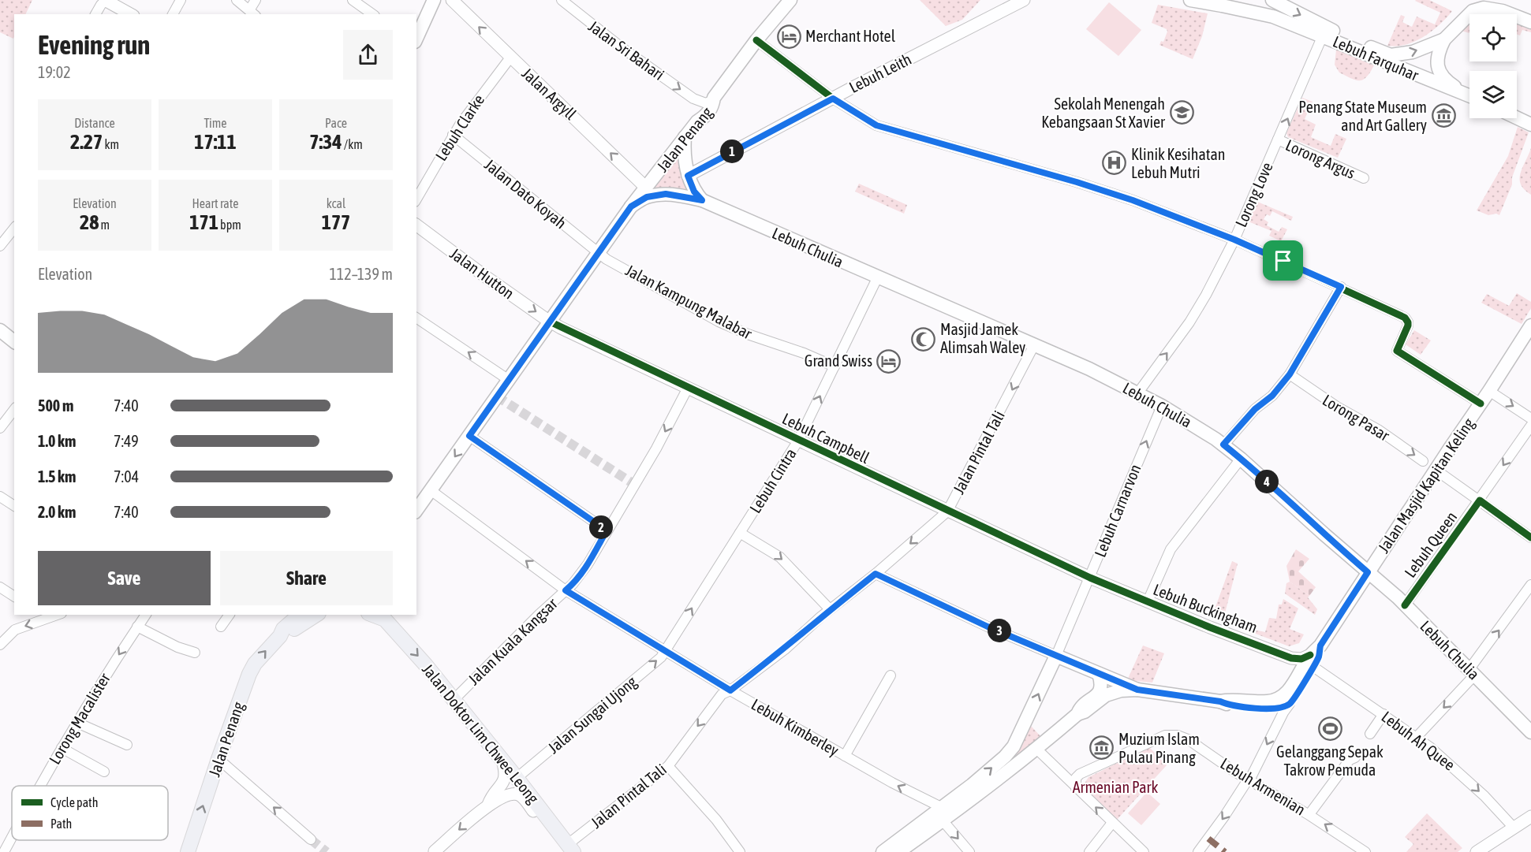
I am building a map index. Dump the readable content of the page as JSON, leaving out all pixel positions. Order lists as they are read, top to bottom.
{
  "streets": {
    "main road": [
      "Lebuh Farquhar",
      "Jalan Penang",
      "Lebuh Chulia",
      "Jalan Masjid Kapitan Keling",
      "Lebuh Carnarvon",
      "Jalan Doktor Lim Chwee Leong"
    ],
    "street": [
      "Jalan Sri Bahari",
      "Lebuh Leith",
      "Jalan Argyll",
      "Lebuh Clarke",
      "Lorong Argus",
      "Jalan Dato Koyah",
      "Lorong Love",
      "Jalan Hutton",
      "Jalan Kampung Malabar",
      "Lorong Pasar",
      "Lebuh Campbell",
      "Jalan Pintal Tali",
      "Lebuh Cintra",
      "Lebuh Queen",
      "Lebuh Buckingham",
      "Jalan Kuala Kangsar",
      "Jalan Sungai Ujong",
      "Lorong Macalister",
      "Lebuh Kimberley",
      "Lebuh Ah Quee",
      "Lebuh Armenian"
    ]
  },
  "crossings": [
    ["Lebuh Farquhar", "Lorong Love"],
    ["Jalan Argyll", "Lebuh Clarke"],
    ["Jalan Argyll", "Jalan Penang"],
    ["Lebuh Clarke", "Jalan Dato Koyah"],
    ["Jalan Penang", "Jalan Dato Koyah"],
    ["Jalan Penang", "Lebuh Chulia"],
    ["Jalan Penang", "Jalan Hutton"],
    ["Jalan Penang", "Jalan Kampung Malabar"],
    ["Jalan Penang", "Lebuh Campbell"],
    ["Jalan Penang", "Lebuh Kimberley"],
    ["Lorong Argus", "Lorong Love"],
    ["Jalan Dato Koyah", "Jalan Kampung Malabar"],
    ["Lorong Love", "Lebuh Chulia"],
    ["Lebuh Chulia", "Jalan Pintal Tali"],
    ["Lebuh Chulia", "Lebuh Cintra"],
    ["Lebuh Chulia", "Jalan Masjid Kapitan Keling"],
    ["Lebuh Chulia", "Lebuh Carnarvon"],
    ["Lebuh Chulia", "Lebuh Queen"],
    ["Jalan Hutton", "Lebuh Campbell"],
    ["Jalan Kampung Malabar", "Lebuh Cintra"],
    ["Lebuh Campbell", "Jalan Pintal Tali"],
    ["Lebuh Campbell", "Lebuh Cintra"],
    ["Lebuh Campbell", "Lebuh Carnarvon"],
    ["Lebuh Campbell", "Lebuh Buckingham"],
    ["Lebuh Campbell", "Jalan Kuala Kangsar"],
    ["Jalan Pintal Tali", "Lebuh Kimberley"],
    ["Jalan Pintal Tali", "Jalan Doktor Lim Chwee Leong"],
    ["Lebuh Cintra", "Jalan Sungai Ujong"],
    ["Lebuh Cintra", "Lebuh Kimberley"],
    ["Jalan Masjid Kapitan Keling", "Lebuh Buckingham"],
    ["Jalan Masjid Kapitan Keling", "Lebuh Ah Quee"],
    ["Jalan Masjid Kapitan Keling", "Lebuh Armenian"],
    ["Lebuh Carnarvon", "Lebuh Buckingham"],
    ["Lebuh Carnarvon", "Lebuh Kimberley"],
    ["Lebuh Buckingham", "Lebuh Ah Quee"],
    ["Jalan Kuala Kangsar", "Lebuh Kimberley"],
    ["Jalan Kuala Kangsar", "Jalan Doktor Lim Chwee Leong"],
    ["Jalan Sungai Ujong", "Lebuh Kimberley"],
    ["Jalan Sungai Ujong", "Jalan Doktor Lim Chwee Leong"]
  ],
  "one_way": [
    "Jalan Sri Bahari",
    "Jalan Argyll",
    "Lorong Love",
    "Lorong Pasar",
    "Jalan Pintal Tali",
    "Lebuh Cintra",
    "Lebuh Queen",
    "Jalan Kuala Kangsar",
    "Jalan Sungai Ujong",
    "Lorong Macalister",
    "Jalan Doktor Lim Chwee Leong",
    "Lebuh Ah Quee"
  ],
  "parks": ["Armenian Park"],
  "places": {
    "hotel": ["Merchant Hotel", "Grand Swiss"],
    "school or university": ["Sekolah Menengah Kebangsaan St Xavier"],
    "museum": ["Penang State Museum and Art Gallery", "Muzium Islam Pulau Pinang"],
    "hospital": ["Klinik Kesihatan Lebuh Mutri"],
    "mosque": ["Masjid Jamek Alimsah Waley"],
    "sports": ["Gelanggang Sepak Takrow Pemuda"]
  },
  "legend": ["Cycle path", "Path"],
  "page": {
    "heading": ["Evening run", "19:02"],
    "stats": [
      ["Distance", "2.27 km"],
      ["Time", "17:11"],
      ["Pace", "7:34 /km"],
      ["Elevation", "28 m"],
      ["Heart rate", "171 bpm"],
      ["kcal", "177"]
    ],
    "pins": [
      "1",
      "4",
      "2",
      "3"
    ],
    "chart": ["Elevation", "112–139 m"],
    "list": [
      {
        "name": "500 m",
        "note": "7:40"
      },
      {
        "name": "1.0 km",
        "note": "7:49"
      },
      {
        "name": "1.5 km",
        "note": "7:04"
      },
      {
        "name": "2.0 km",
        "note": "7:40"
      }
    ],
    "buttons": ["Save", "Share"]
  }
}
